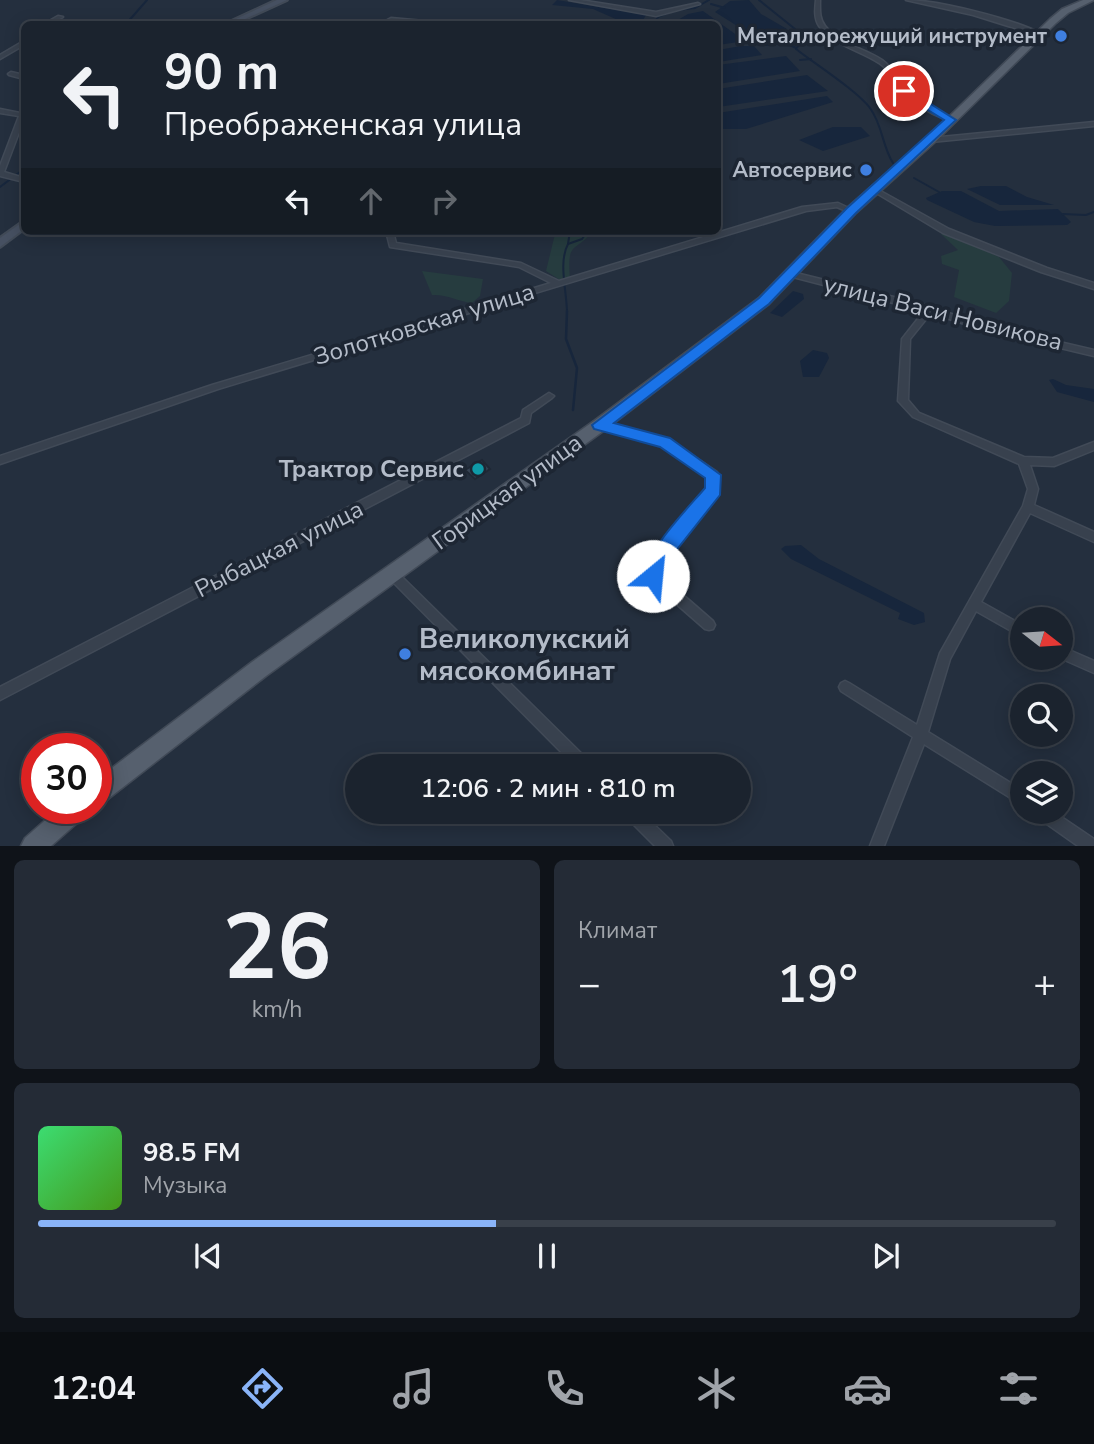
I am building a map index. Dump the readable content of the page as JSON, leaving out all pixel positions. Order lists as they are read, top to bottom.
{
  "streets": {
    "main road": ["Горицкая улица"],
    "street": ["улица Васи Новикова", "Золотковская улица", "Рыбацкая улица"]
  },
  "crossings": [
    ["улица Васи Новикова", "Горицкая улица"],
    ["Золотковская улица", "Горицкая улица"]
  ],
  "places": [
    "Металлорежущий инструмент",
    "Автосервис",
    "Трактор Сервис",
    "Великолукский мясокомбинат"
  ],
  "north": "right",
  "page": {
    "turn": ["90 m", "Преображенская улица"],
    "limit": "30",
    "trip": "12:06 · 2 мин · 810 m",
    "tile": [
      ["26", "km/h"],
      "Климат"
    ],
    "heat": ["−", "19°", "+"],
    "song": ["98.5 FM", "Музыка"],
    "tabs": "12:04"
  }
}
